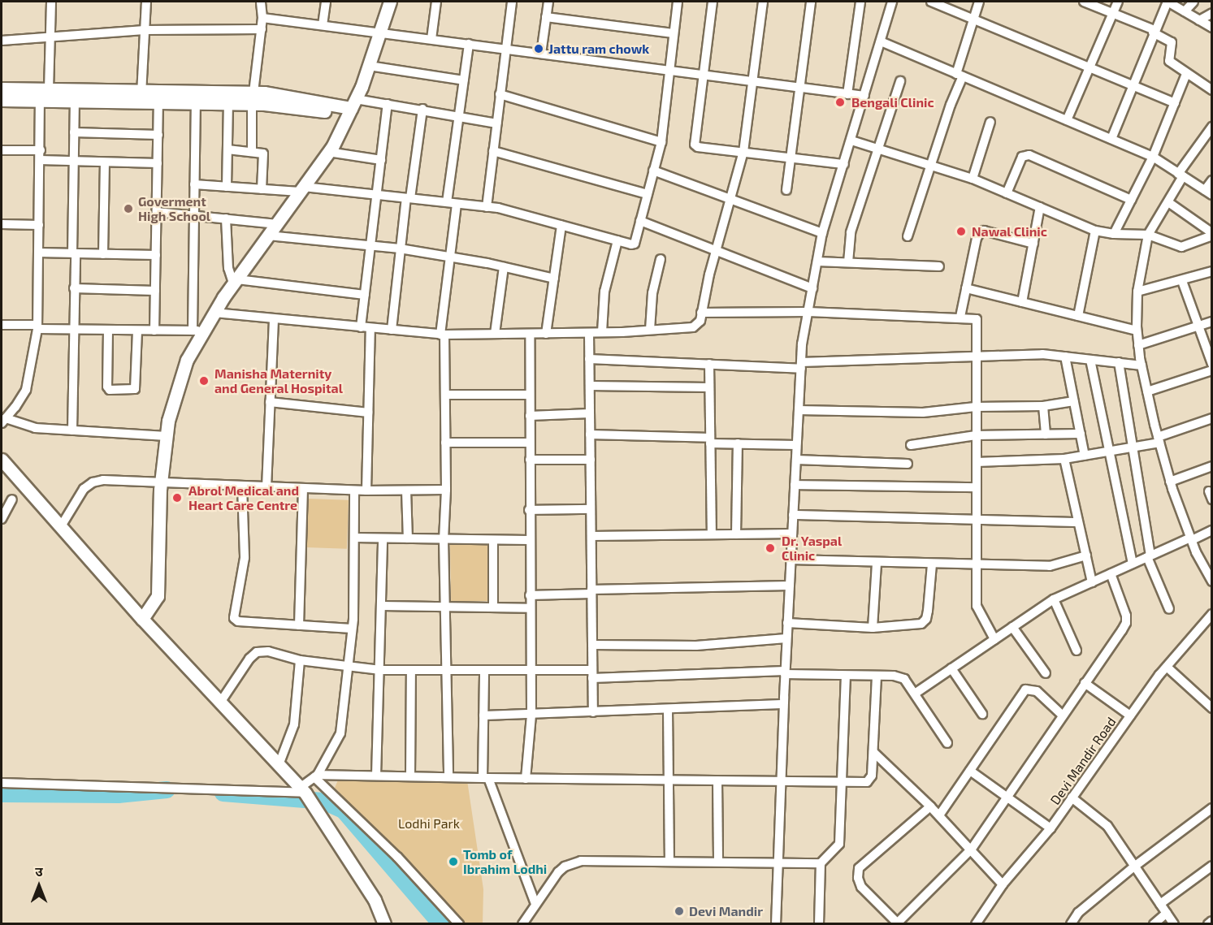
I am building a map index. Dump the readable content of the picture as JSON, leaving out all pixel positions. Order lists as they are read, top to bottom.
{
  "streets": {
    "street": ["Devi Mandir Road"]
  },
  "parks": ["Lodhi Park"],
  "places": [
    "Jattu ram chowk",
    "Bengali Clinic",
    "Goverment High School",
    "Nawal Clinic",
    "Manisha Maternity and General Hospital",
    "Abrol Medical and Heart Care Centre",
    "Dr. Yaspal Clinic",
    "Tomb of Ibrahim Lodhi",
    "Devi Mandir"
  ],
  "north": "top"
}
